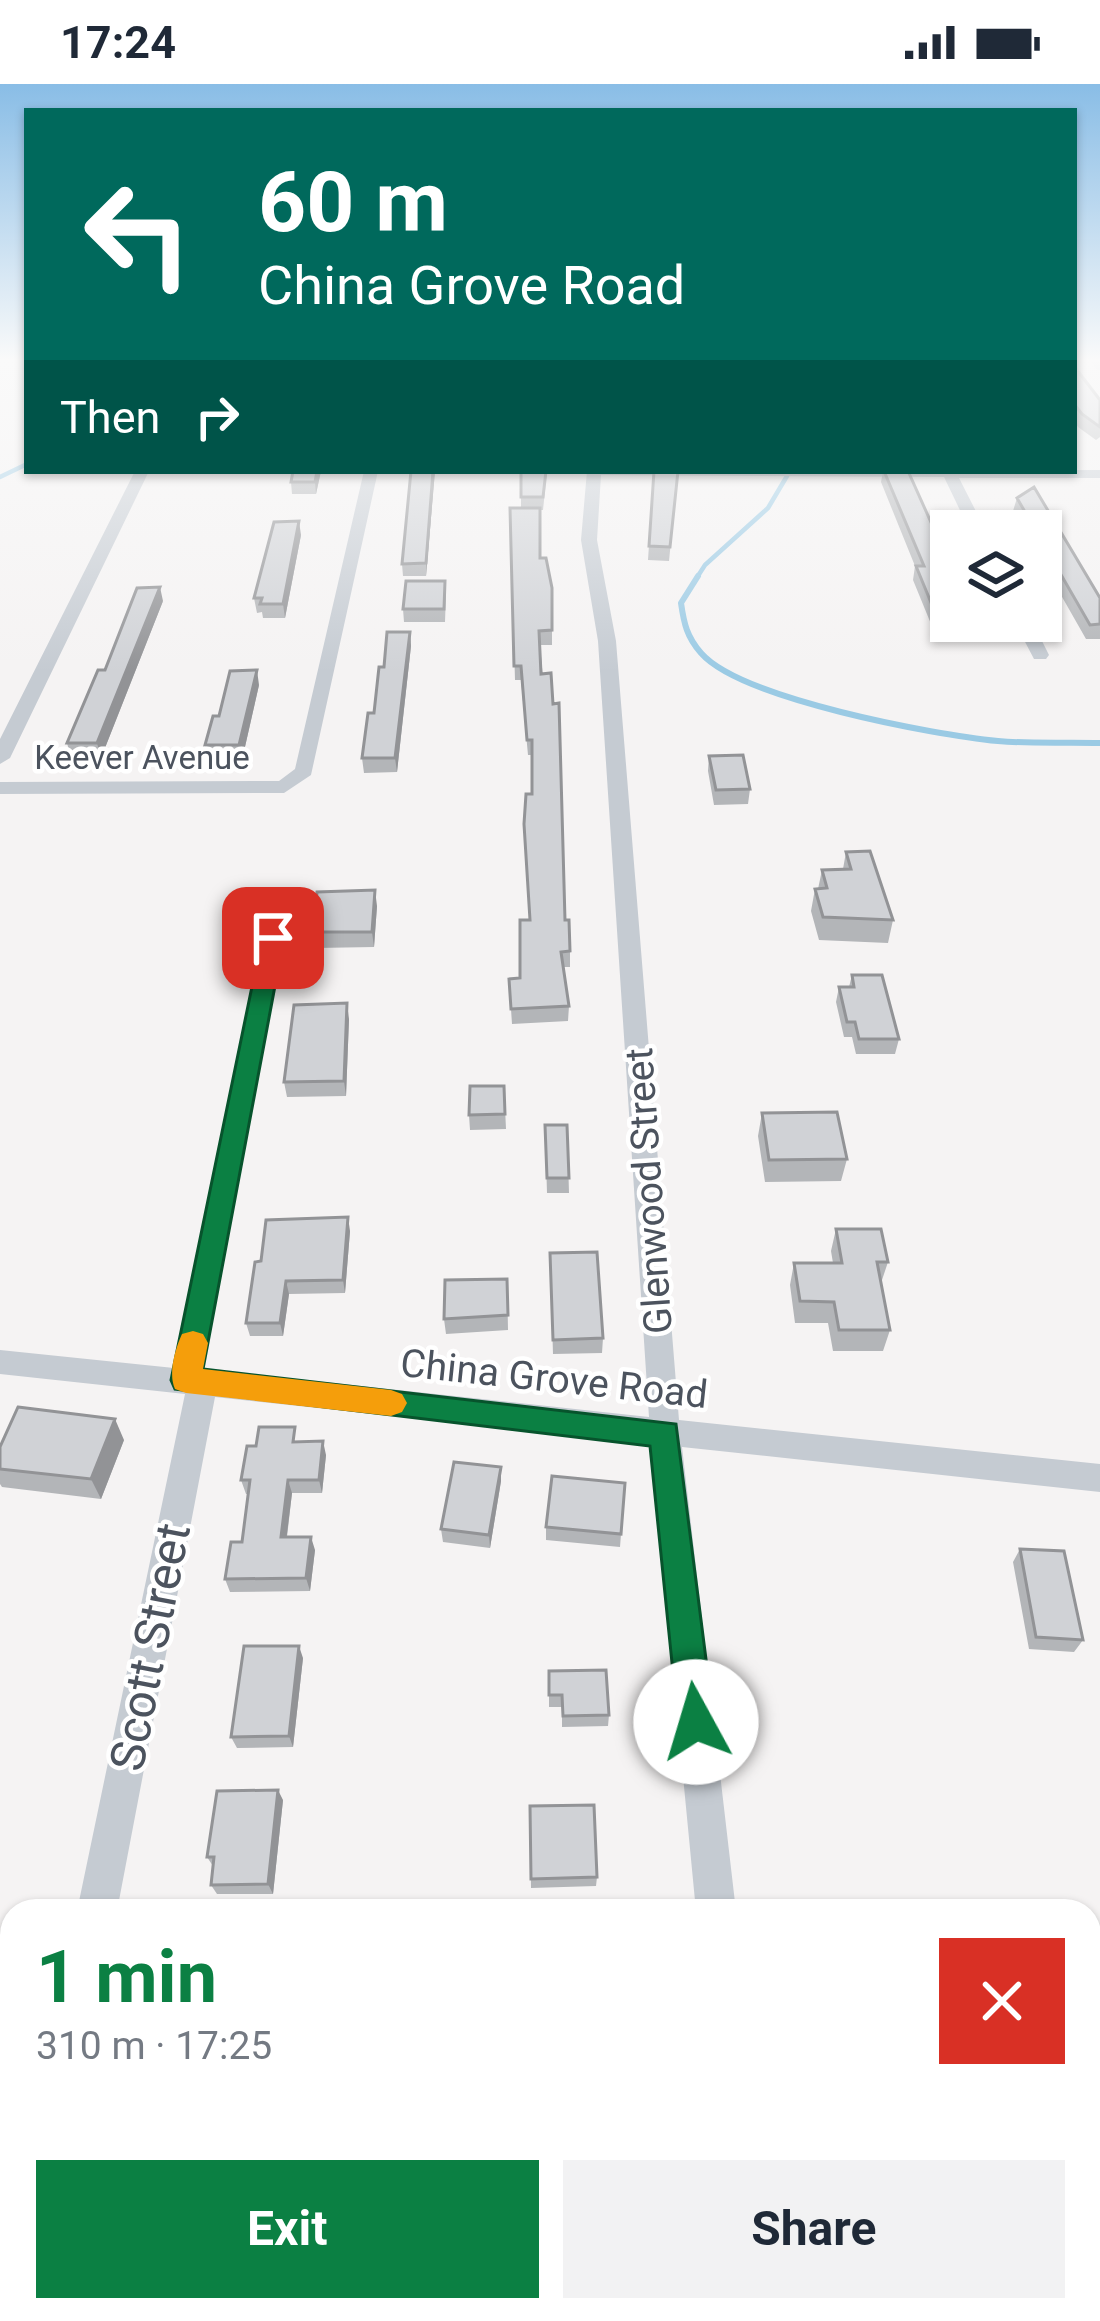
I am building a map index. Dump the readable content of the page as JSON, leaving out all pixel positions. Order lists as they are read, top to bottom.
{
  "streets": {
    "street": [
      "Keever Avenue",
      "Glenwood Street",
      "China Grove Road",
      "Scott Street"
    ]
  },
  "crossings": [
    ["Glenwood Street", "China Grove Road"],
    ["China Grove Road", "Scott Street"]
  ],
  "page": {
    "status": "17:24",
    "turn": ["60 m", "China Grove Road"],
    "then": "Then",
    "heading": ["1 min", "310 m · 17:25"],
    "buttons": ["Exit", "Share"]
  }
}
